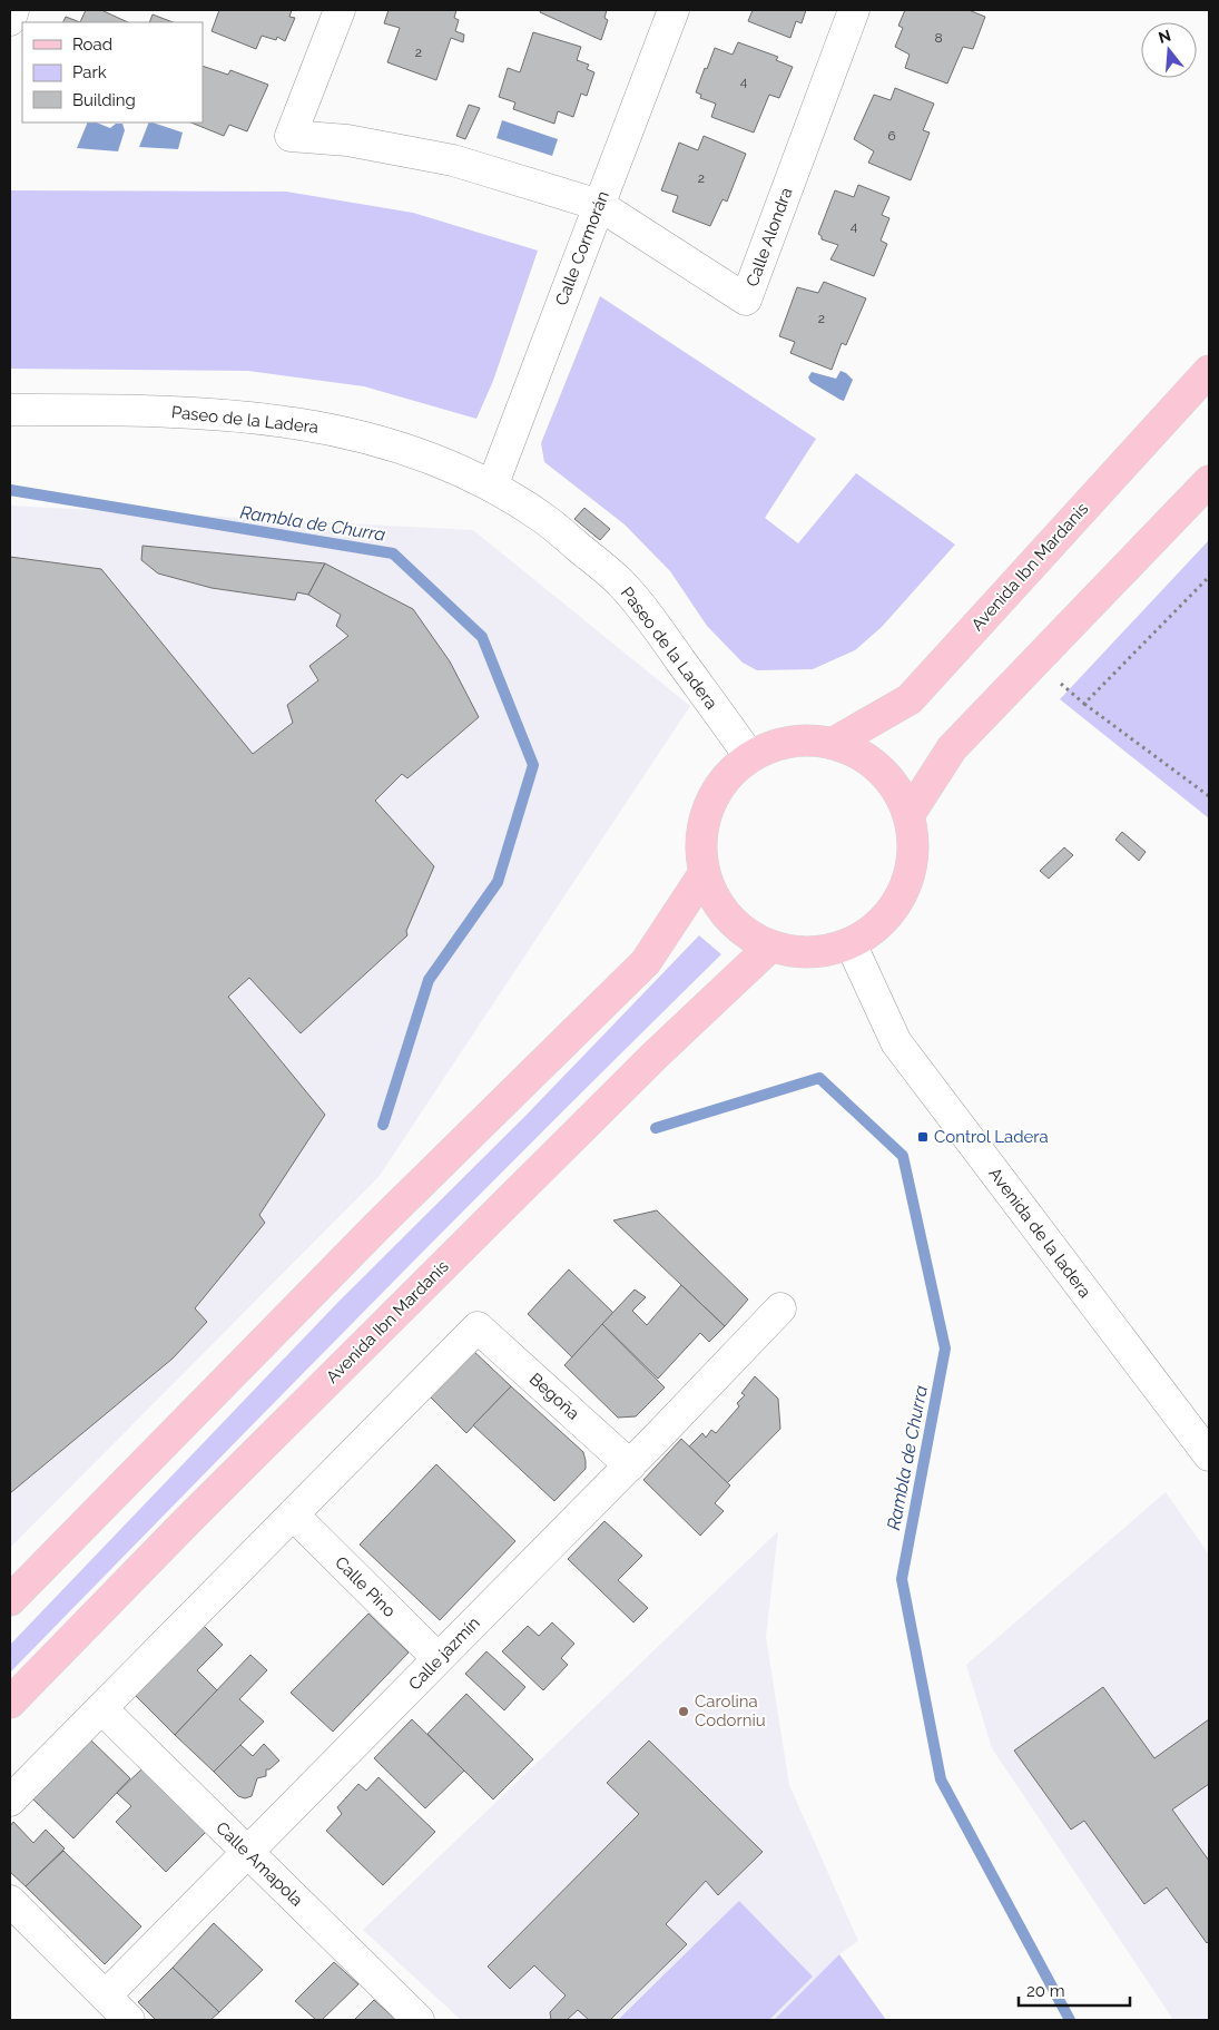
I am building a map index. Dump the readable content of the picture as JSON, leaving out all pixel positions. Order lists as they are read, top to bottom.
{
  "streets": {
    "main road": ["Avenida Ibn Mardanis"],
    "street": [
      "Calle Alondra",
      "Calle Cormorán",
      "Paseo de la Ladera",
      "Avenida de la ladera",
      "Begoña",
      "Calle Pino",
      "Calle jazmín",
      "Calle Amapola"
    ]
  },
  "crossings": [
    ["Calle Alondra", "Calle Cormorán"],
    ["Calle Cormorán", "Paseo de la Ladera"],
    ["Begoña", "Calle Pino"],
    ["Begoña", "Calle jazmín"],
    ["Calle Pino", "Calle jazmín"],
    ["Calle jazmín", "Calle Amapola"]
  ],
  "water": ["Rambla de Churra"],
  "places": {
    "transit": ["Control Ladera"],
    "other": ["Carolina Codorniu"]
  },
  "house_numbers": [
    "8",
    "2",
    "4",
    "6",
    "2",
    "4",
    "2"
  ],
  "legend": ["Road", "Park", "Building"],
  "scale_bar": "20 m",
  "north": "top"
}
